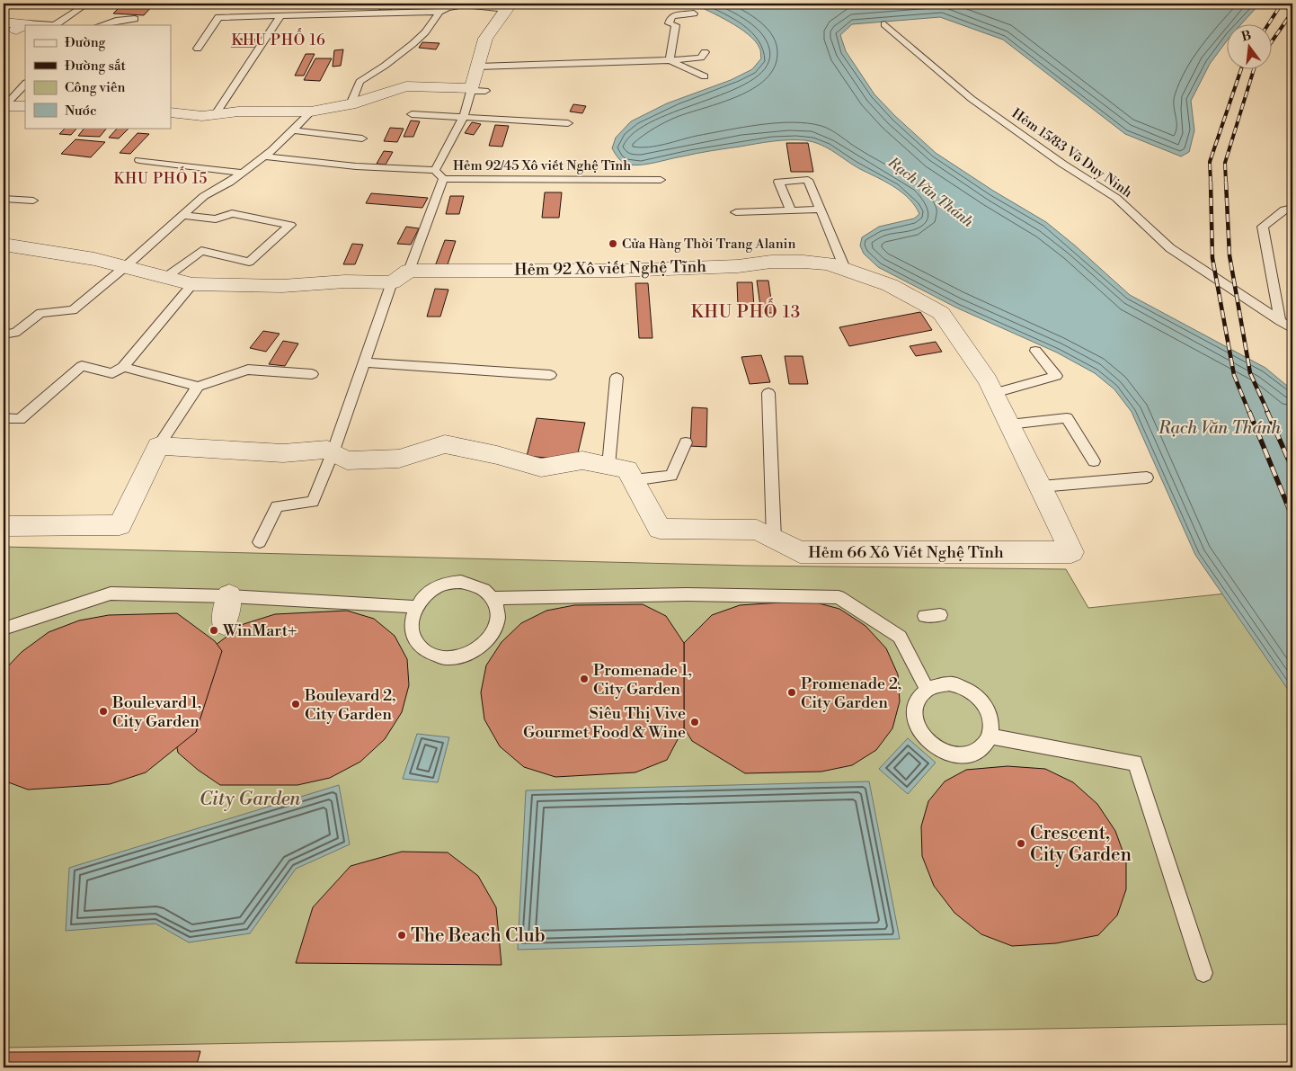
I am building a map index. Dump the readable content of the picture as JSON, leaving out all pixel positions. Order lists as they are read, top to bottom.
{
  "streets": {
    "street": ["Hẻm 92 Xô viết Nghệ Tĩnh", "Hẻm 66 Xô Viết Nghệ Tĩnh"],
    "lane": ["Hẻm 15/83 Võ Duy Ninh", "Hẻm 92/45 Xô viết Nghệ Tĩnh"]
  },
  "crossings": [
    ["Hẻm 92 Xô viết Nghệ Tĩnh", "Hẻm 66 Xô Viết Nghệ Tĩnh"]
  ],
  "districts": ["KHU PHỐ 16", "KHU PHỐ 15", "KHU PHỐ 13"],
  "water": ["Rạch Văn Thánh"],
  "parks": ["City Garden"],
  "places": [
    "Cửa Hàng Thời Trang Alanin",
    "WinMart+",
    "Promenade 1, City Garden",
    "Promenade 2, City Garden",
    "Boulevard 2, City Garden",
    "Boulevard 1, City Garden",
    "Siêu Thị Vive Gourmet Food & Wine",
    "Crescent, City Garden",
    "The Beach Club"
  ],
  "legend": [
    "Đường",
    "Đường sắt",
    "Công viên",
    "Nước"
  ],
  "north": "top"
}
